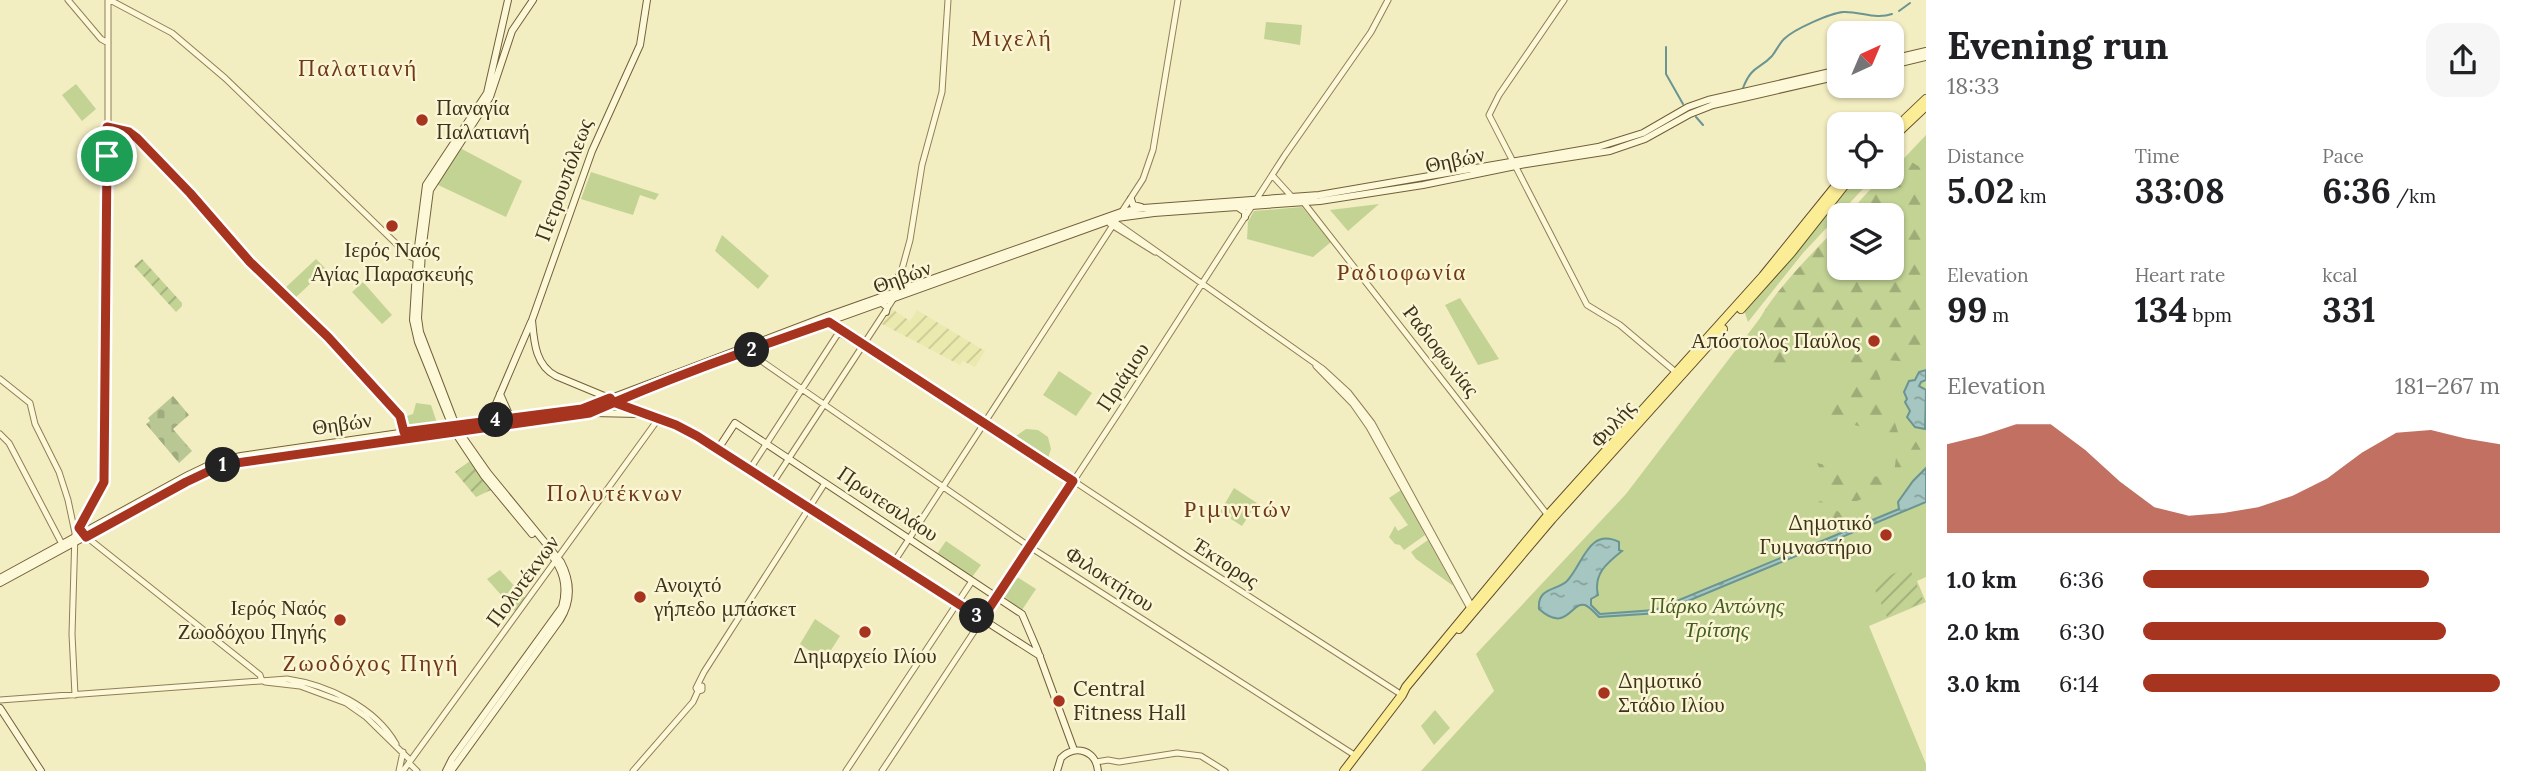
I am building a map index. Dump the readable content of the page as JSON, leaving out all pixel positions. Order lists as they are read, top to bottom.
{
  "streets": {
    "main road": [
      "Θηβών",
      "Πετρουπόλεως",
      "Φυλής",
      "Πρωτεσιλάου"
    ],
    "street": [
      "Ραδιοφωνίας",
      "Πριάμου",
      "Έκτορος",
      "Φιλοκτήτου",
      "Πολυτέκνων"
    ]
  },
  "crossings": [
    ["Θηβών", "Πετρουπόλεως"],
    ["Θηβών", "Ραδιοφωνίας"],
    ["Θηβών", "Πριάμου"],
    ["Θηβών", "Έκτορος"],
    ["Θηβών", "Φιλοκτήτου"],
    ["Ραδιοφωνίας", "Φυλής"],
    ["Πριάμου", "Πρωτεσιλάου"],
    ["Πριάμου", "Έκτορος"],
    ["Πριάμου", "Φιλοκτήτου"],
    ["Φυλής", "Έκτορος"],
    ["Φυλής", "Φιλοκτήτου"]
  ],
  "districts": [
    "Μιχελή",
    "Παλατιανή",
    "Ραδιοφωνία",
    "Πολυτέκνων",
    "Ριμινιτών",
    "Ζωοδόχος Πηγή"
  ],
  "parks": ["Πάρκο Αντώνης Τρίτσης"],
  "places": [
    "Παναγία Παλατιανή",
    "Ιερός Ναός Αγίας Παρασκευής",
    "Απόστολος Παύλος",
    "Δημοτικό Γυμναστήριο",
    "Ανοιχτό γήπεδο μπάσκετ",
    "Ιερός Ναός Ζωοδόχου Πηγής",
    "Δημαρχείο Ιλίου",
    "Δημοτικό Στάδιο Ιλίου",
    "Central Fitness Hall"
  ],
  "north": "top right",
  "page": {
    "heading": ["Evening run", "18:33"],
    "stats": [
      ["Distance", "5.02 km"],
      ["Time", "33:08"],
      ["Pace", "6:36 /km"],
      ["Elevation", "99 m"],
      ["Heart rate", "134 bpm"],
      ["kcal", "331"]
    ],
    "pins": [
      "2",
      "4",
      "1",
      "3"
    ],
    "chart": ["Elevation", "181–267 m"],
    "list": [
      {
        "name": "1.0 km",
        "note": "6:36"
      },
      {
        "name": "2.0 km",
        "note": "6:30"
      },
      {
        "name": "3.0 km",
        "note": "6:14"
      }
    ]
  }
}
